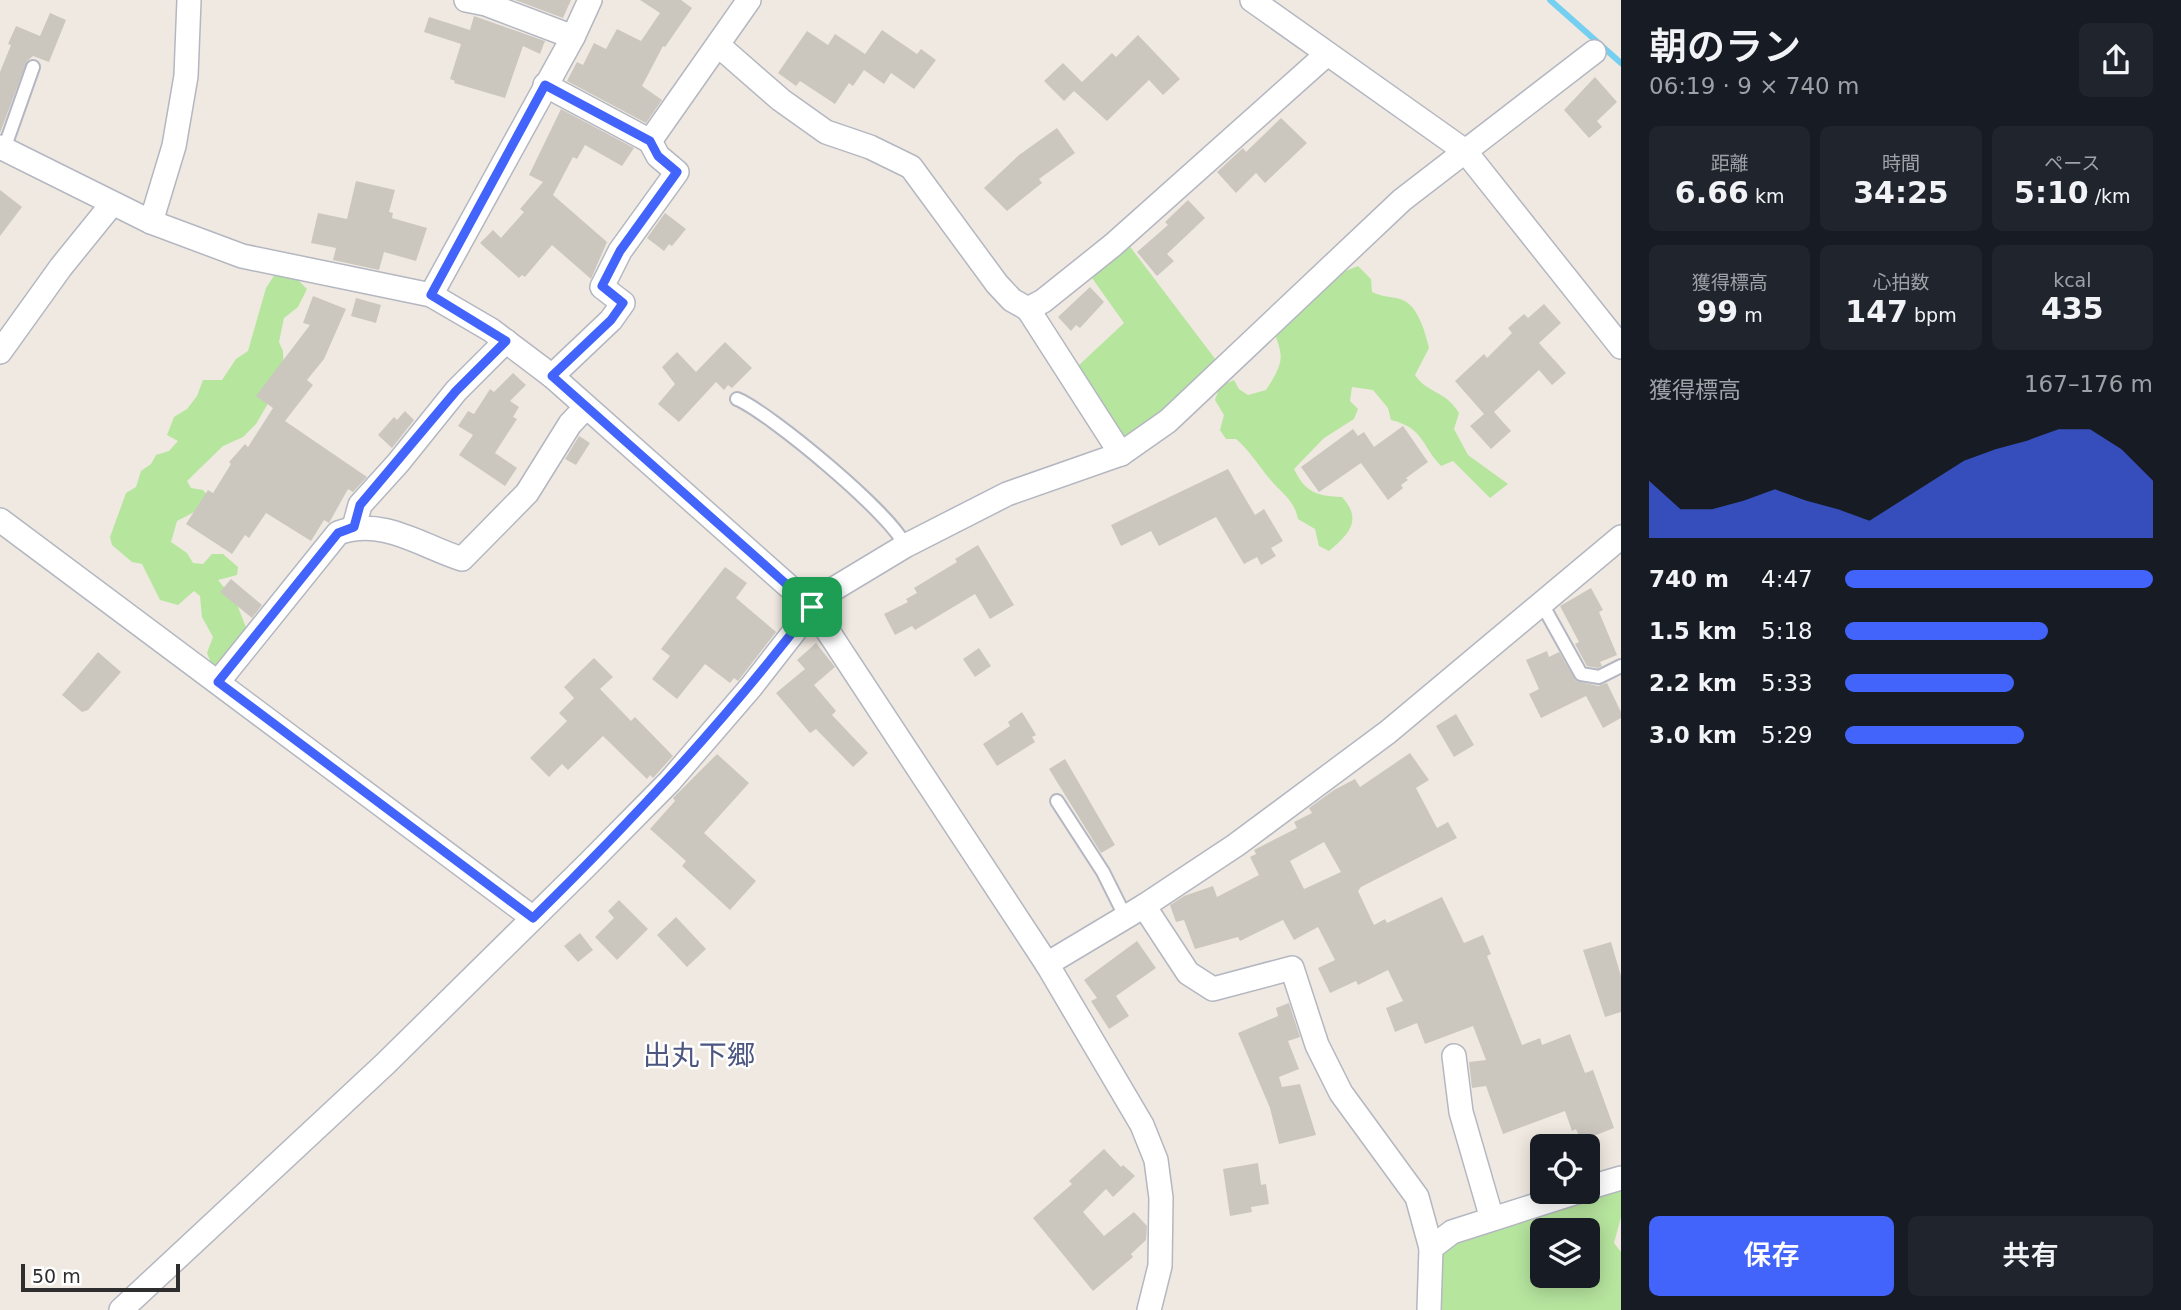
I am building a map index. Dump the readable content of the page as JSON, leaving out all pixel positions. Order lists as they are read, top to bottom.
{
  "districts": ["出丸下郷"],
  "scale_bar": "50 m",
  "page": {
    "heading": ["朝のラン", "06:19 · 9 × 740 m"],
    "stats": [
      ["距離", "6.66 km"],
      ["時間", "34:25"],
      ["ペース", "5:10 /km"],
      ["獲得標高", "99 m"],
      ["心拍数", "147 bpm"],
      ["kcal", "435"]
    ],
    "chart": ["獲得標高", "167–176 m"],
    "list": [
      {
        "name": "740 m",
        "note": "4:47"
      },
      {
        "name": "1.5 km",
        "note": "5:18"
      },
      {
        "name": "2.2 km",
        "note": "5:33"
      },
      {
        "name": "3.0 km",
        "note": "5:29"
      }
    ],
    "buttons": ["保存", "共有"],
    "scale": "50 m"
  }
}
